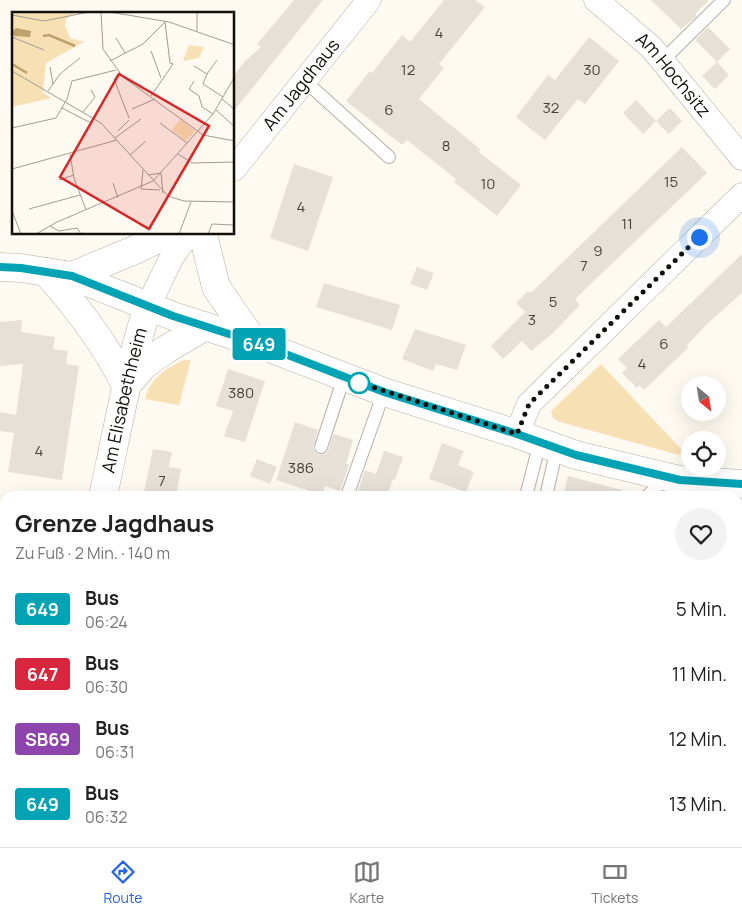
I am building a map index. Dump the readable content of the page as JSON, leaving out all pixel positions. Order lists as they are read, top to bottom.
{
  "streets": {
    "main road": ["Am Elisabethheim"],
    "street": ["Am Hochsitz", "Am Jagdhaus"]
  },
  "lines": ["bus line 649"],
  "house_numbers": [
    "4",
    "12",
    "30",
    "32",
    "6",
    "8",
    "15",
    "10",
    "4",
    "11",
    "9",
    "7",
    "5",
    "3",
    "6",
    "4",
    "380",
    "4",
    "386",
    "7"
  ],
  "north": "bottom right",
  "page": {
    "on_map": "649",
    "heading": ["Grenze Jagdhaus", "Zu Fuß · 2 Min. · 140 m"],
    "list": [
      {
        "mark": "649",
        "name": "Bus",
        "note": "06:24",
        "value": "5 Min."
      },
      {
        "mark": "647",
        "name": "Bus",
        "note": "06:30",
        "value": "11 Min."
      },
      {
        "mark": "SB69",
        "name": "Bus",
        "note": "06:31",
        "value": "12 Min."
      },
      {
        "mark": "649",
        "name": "Bus",
        "note": "06:32",
        "value": "13 Min."
      }
    ],
    "tabs": ["Route", "Karte", "Tickets"]
  }
}
